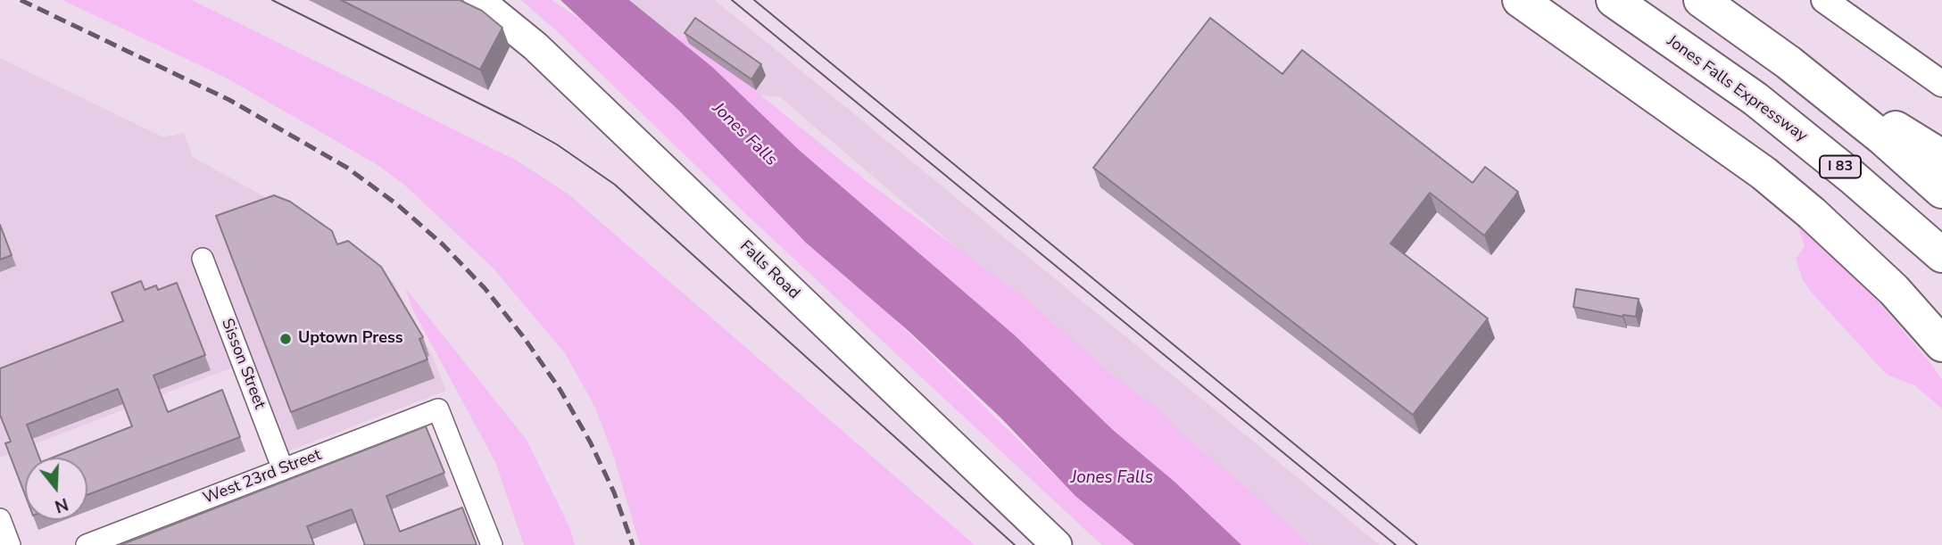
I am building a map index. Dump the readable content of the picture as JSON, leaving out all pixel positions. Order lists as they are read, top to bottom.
{
  "streets": {
    "highway": ["Jones Falls Expressway", "I 83"],
    "main road": ["Falls Road"],
    "street": ["Sisson Street", "West 23rd Street"]
  },
  "crossings": [
    ["Sisson Street", "West 23rd Street"]
  ],
  "water": ["Jones Falls"],
  "places": ["Uptown Press"],
  "north": "bottom"
}
